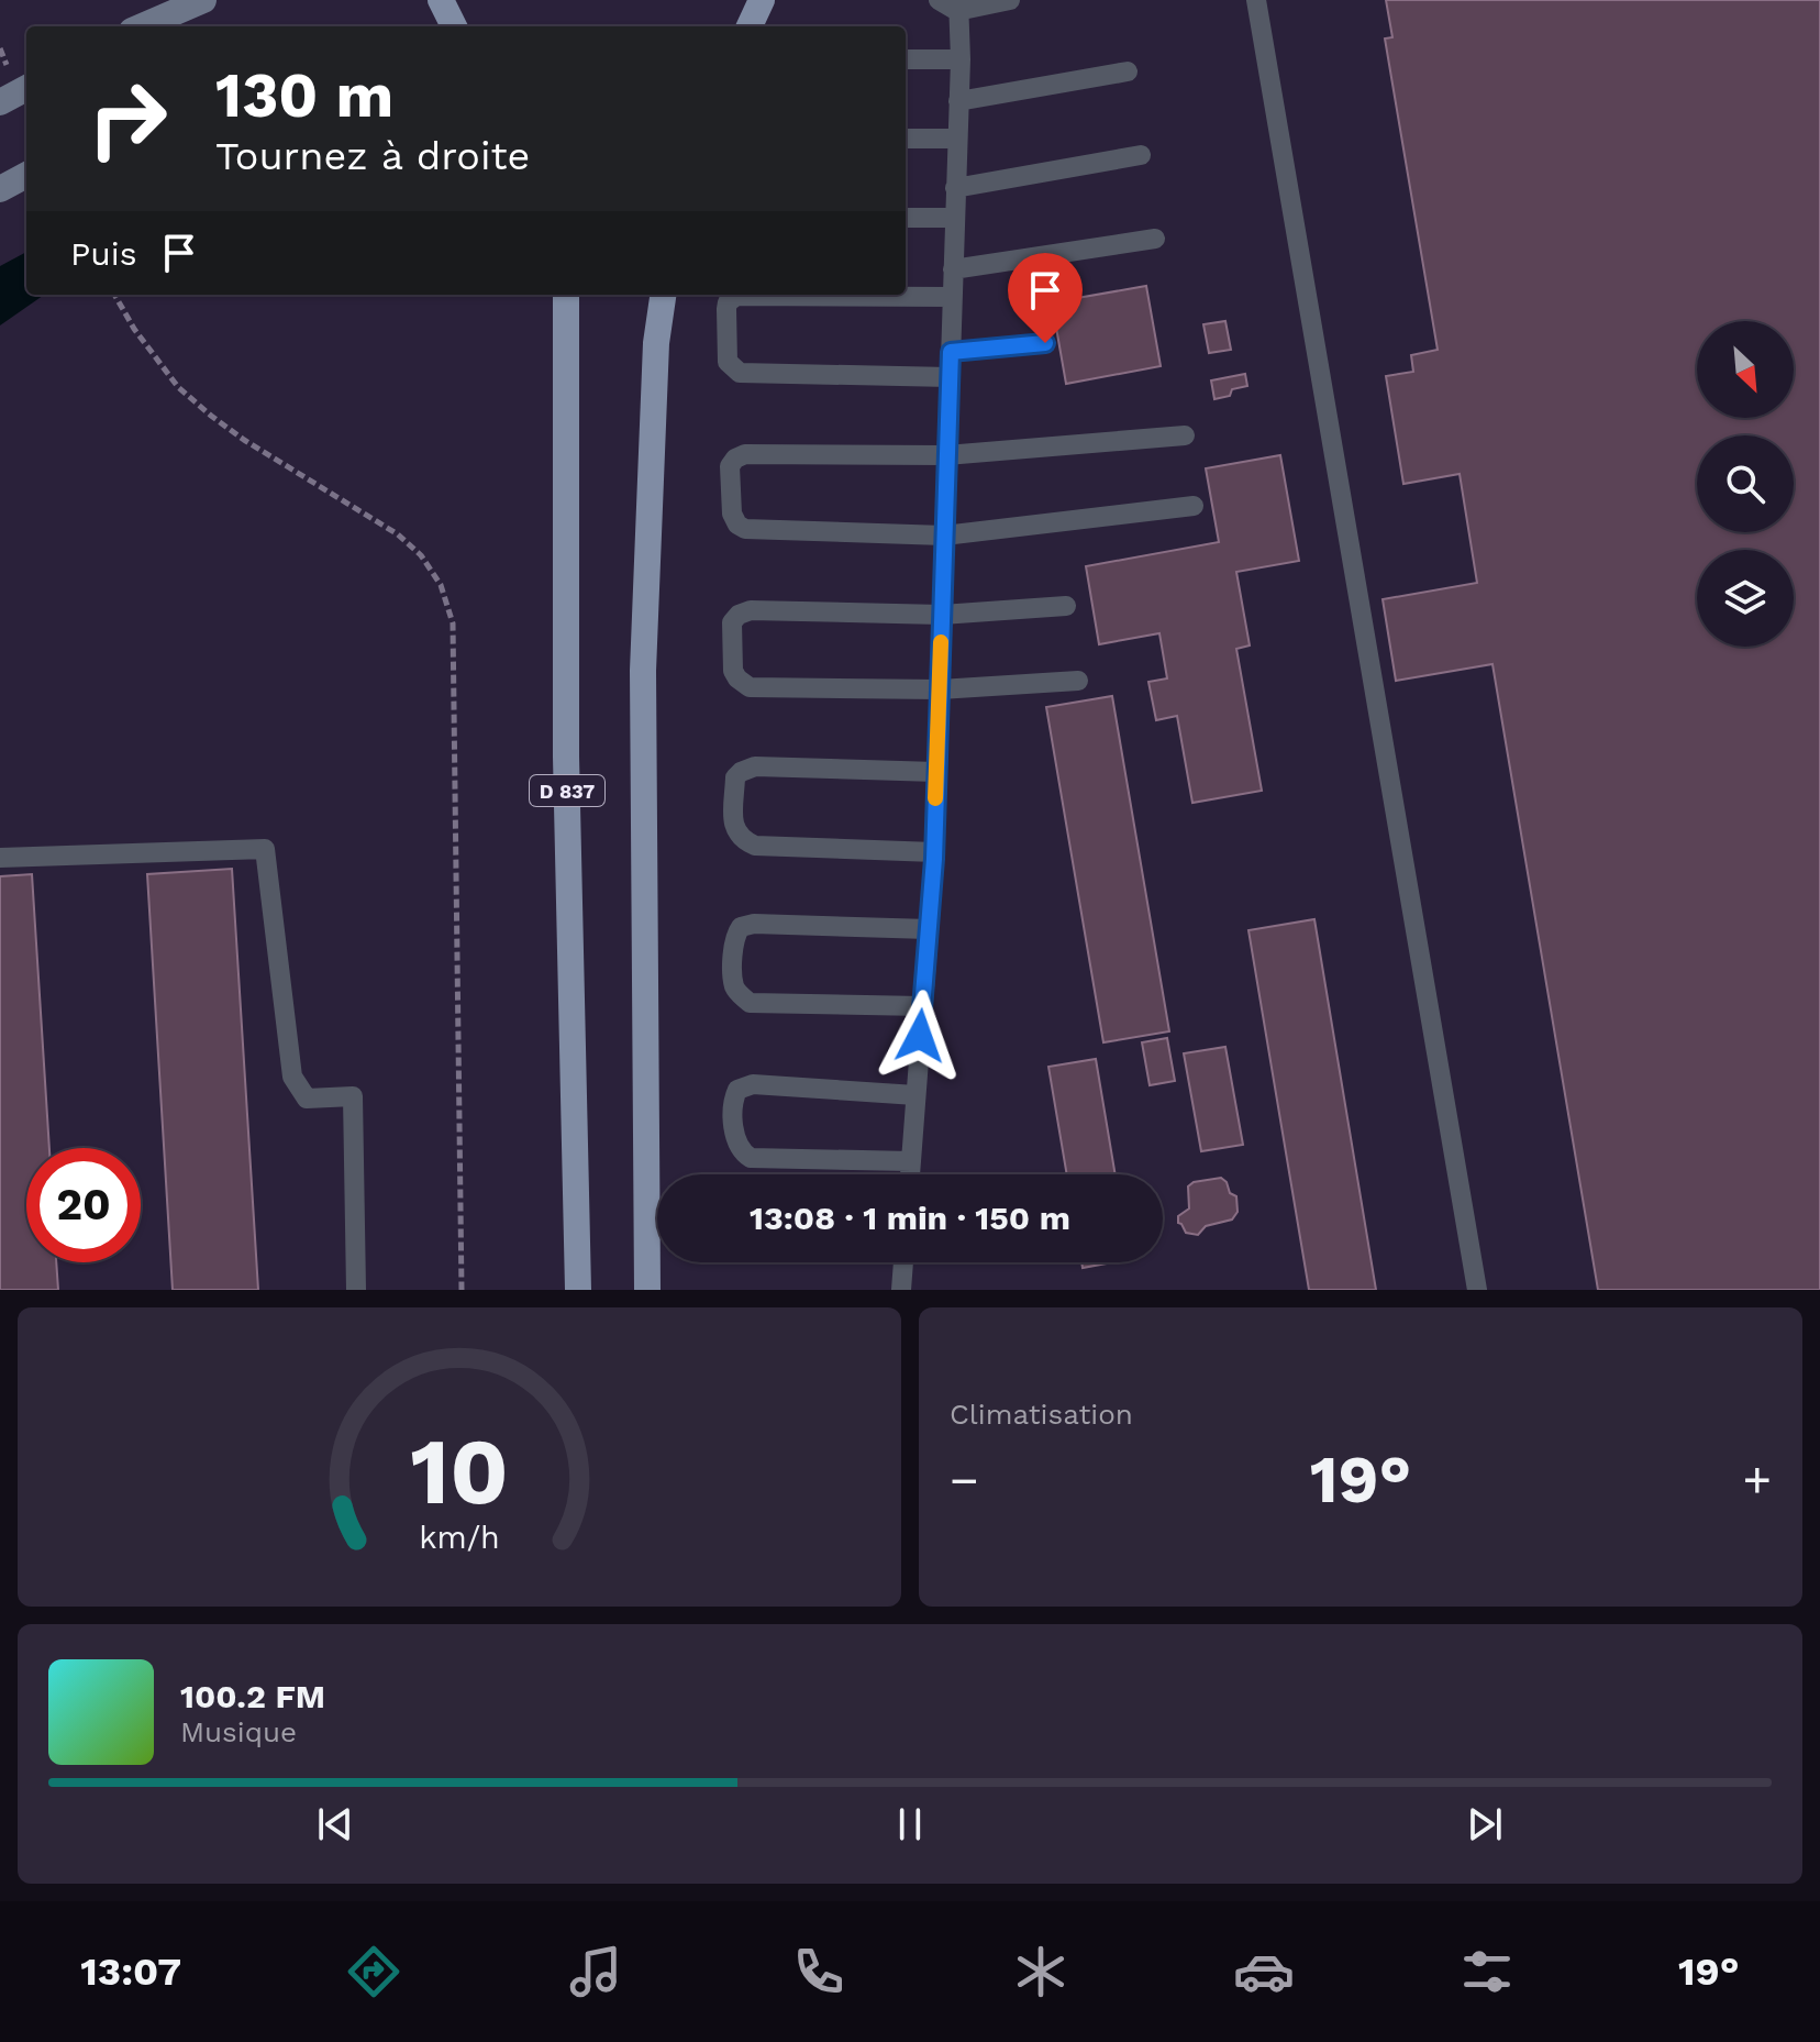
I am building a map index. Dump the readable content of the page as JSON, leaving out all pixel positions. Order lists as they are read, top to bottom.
{
  "streets": {
    "main road": ["D 837"]
  },
  "north": "bottom right",
  "page": {
    "turn": ["130 m", "Tournez à droite"],
    "then": "Puis",
    "limit": "20",
    "trip": "13:08 · 1 min · 150 m",
    "tile": "Climatisation",
    "heat": ["−", "19°", "+"],
    "song": ["100.2 FM", "Musique"],
    "tabs": ["13:07", "19°"],
    "gauge": ["10", "km/h"]
  }
}
